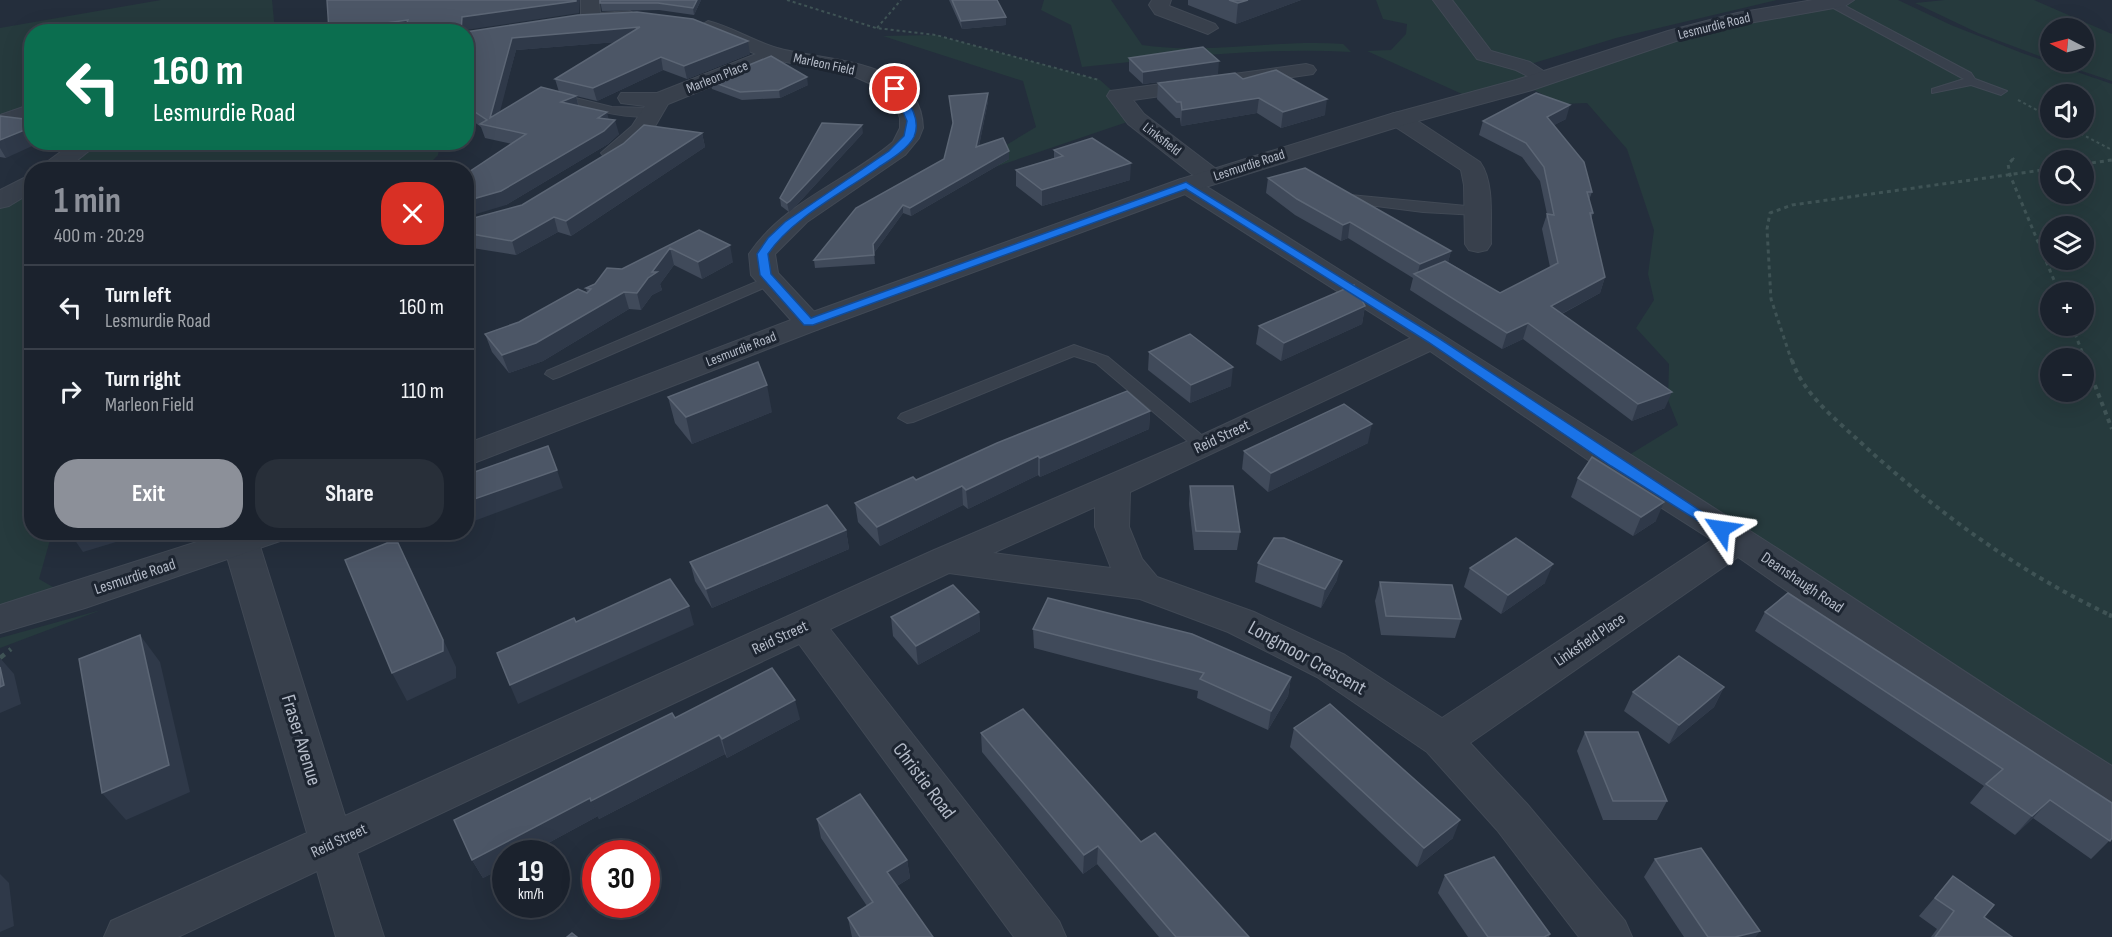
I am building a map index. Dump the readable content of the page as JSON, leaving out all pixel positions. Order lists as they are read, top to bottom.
{
  "streets": {
    "street": [
      "Lesmurdie Road",
      "Marleon Field",
      "Marleon Place",
      "Linksfield",
      "Reid Street",
      "Deanshaugh Road",
      "Linksfield Place",
      "Longmoor Crescent",
      "Fraser Avenue",
      "Christie Road"
    ]
  },
  "crossings": [
    ["Lesmurdie Road", "Marleon Field"],
    ["Lesmurdie Road", "Linksfield"],
    ["Lesmurdie Road", "Deanshaugh Road"],
    ["Marleon Field", "Marleon Place"],
    ["Linksfield", "Deanshaugh Road"],
    ["Reid Street", "Deanshaugh Road"],
    ["Reid Street", "Longmoor Crescent"],
    ["Reid Street", "Fraser Avenue"],
    ["Reid Street", "Christie Road"],
    ["Deanshaugh Road", "Linksfield Place"],
    ["Linksfield Place", "Longmoor Crescent"]
  ],
  "north": "left",
  "page": {
    "map_buttons": ["+", "−"],
    "turn": ["160 m", "Lesmurdie Road"],
    "heading": ["1 min", "400 m · 20:29"],
    "list": [
      {
        "name": "Turn left",
        "note": "Lesmurdie Road",
        "value": "160 m"
      },
      {
        "name": "Turn right",
        "note": "Marleon Field",
        "value": "110 m"
      }
    ],
    "buttons": ["Exit", "Share"],
    "speed": "19 km/h",
    "limit": "30"
  }
}
